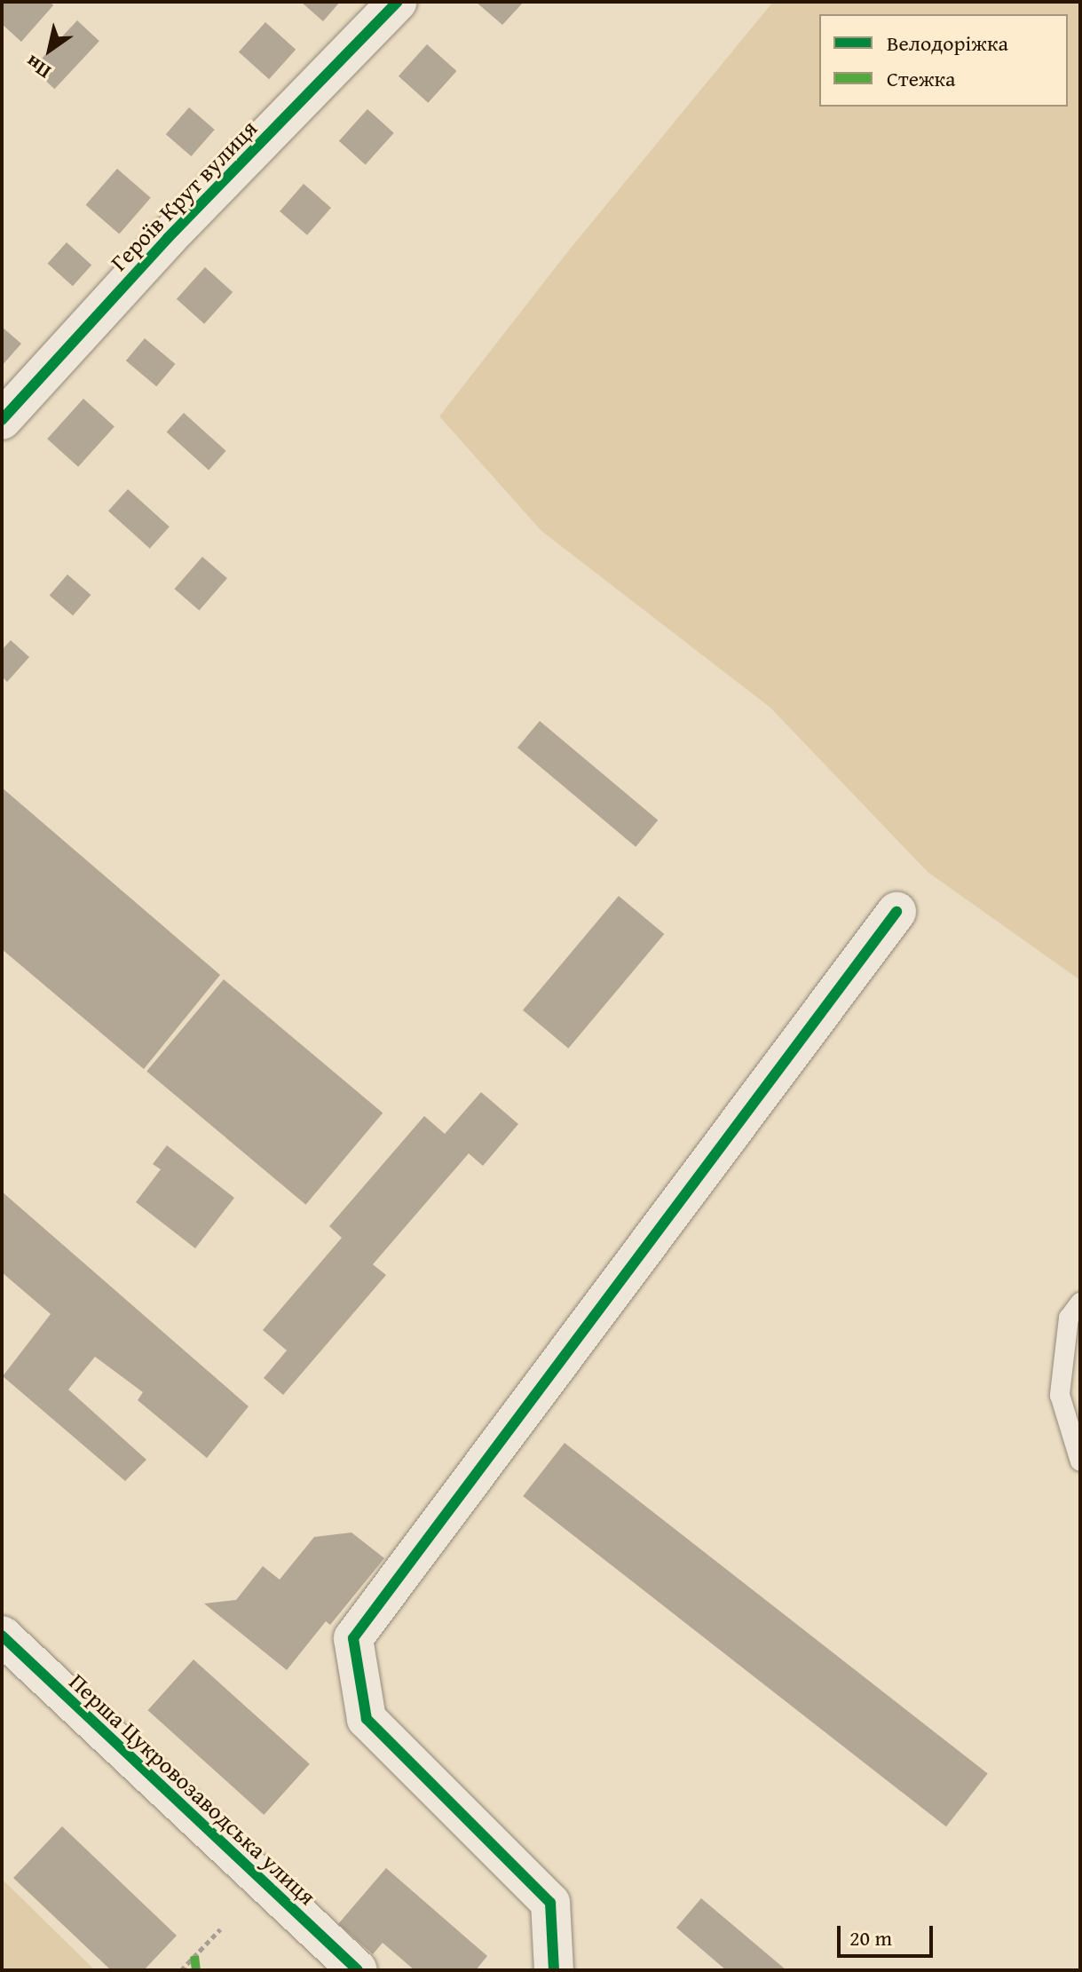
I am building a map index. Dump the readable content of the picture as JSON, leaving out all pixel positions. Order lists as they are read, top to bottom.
{
  "streets": {
    "street": ["Героїв Крут вулиця", "Перша Цукровозаводська улиця"]
  },
  "legend": ["Велодоріжка", "Стежка"],
  "scale_bar": "20 m",
  "north": "bottom left"
}
